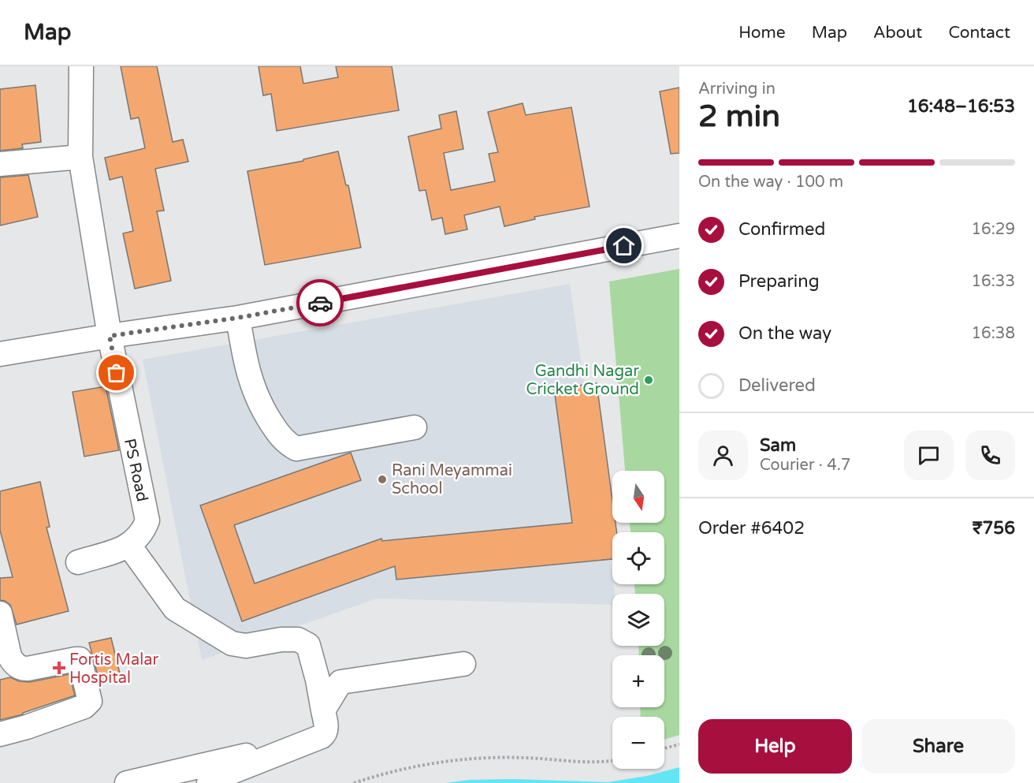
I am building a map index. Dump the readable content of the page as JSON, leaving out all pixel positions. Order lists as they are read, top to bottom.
{
  "streets": {
    "street": ["PS Road"]
  },
  "places": {
    "other": ["Gandhi Nagar Cricket Ground", "Rani Meyammai School"],
    "health": ["Fortis Malar Hospital"]
  },
  "north": "bottom",
  "page": {
    "header": "Map",
    "nav": [
      "Home",
      "Map",
      "About",
      "Contact"
    ],
    "heading": ["2 min", "Arriving in", "16:48–16:53"],
    "panel": [
      "Sam",
      "Courier · 4.7",
      "Order #6402",
      "₹756"
    ],
    "bar": "On the way · 100 m",
    "list": [
      ["Confirmed", "16:29"],
      ["Preparing", "16:33"],
      ["On the way", "16:38"],
      "Delivered"
    ],
    "map_buttons": ["+", "−"],
    "buttons": ["Help", "Share"]
  }
}
